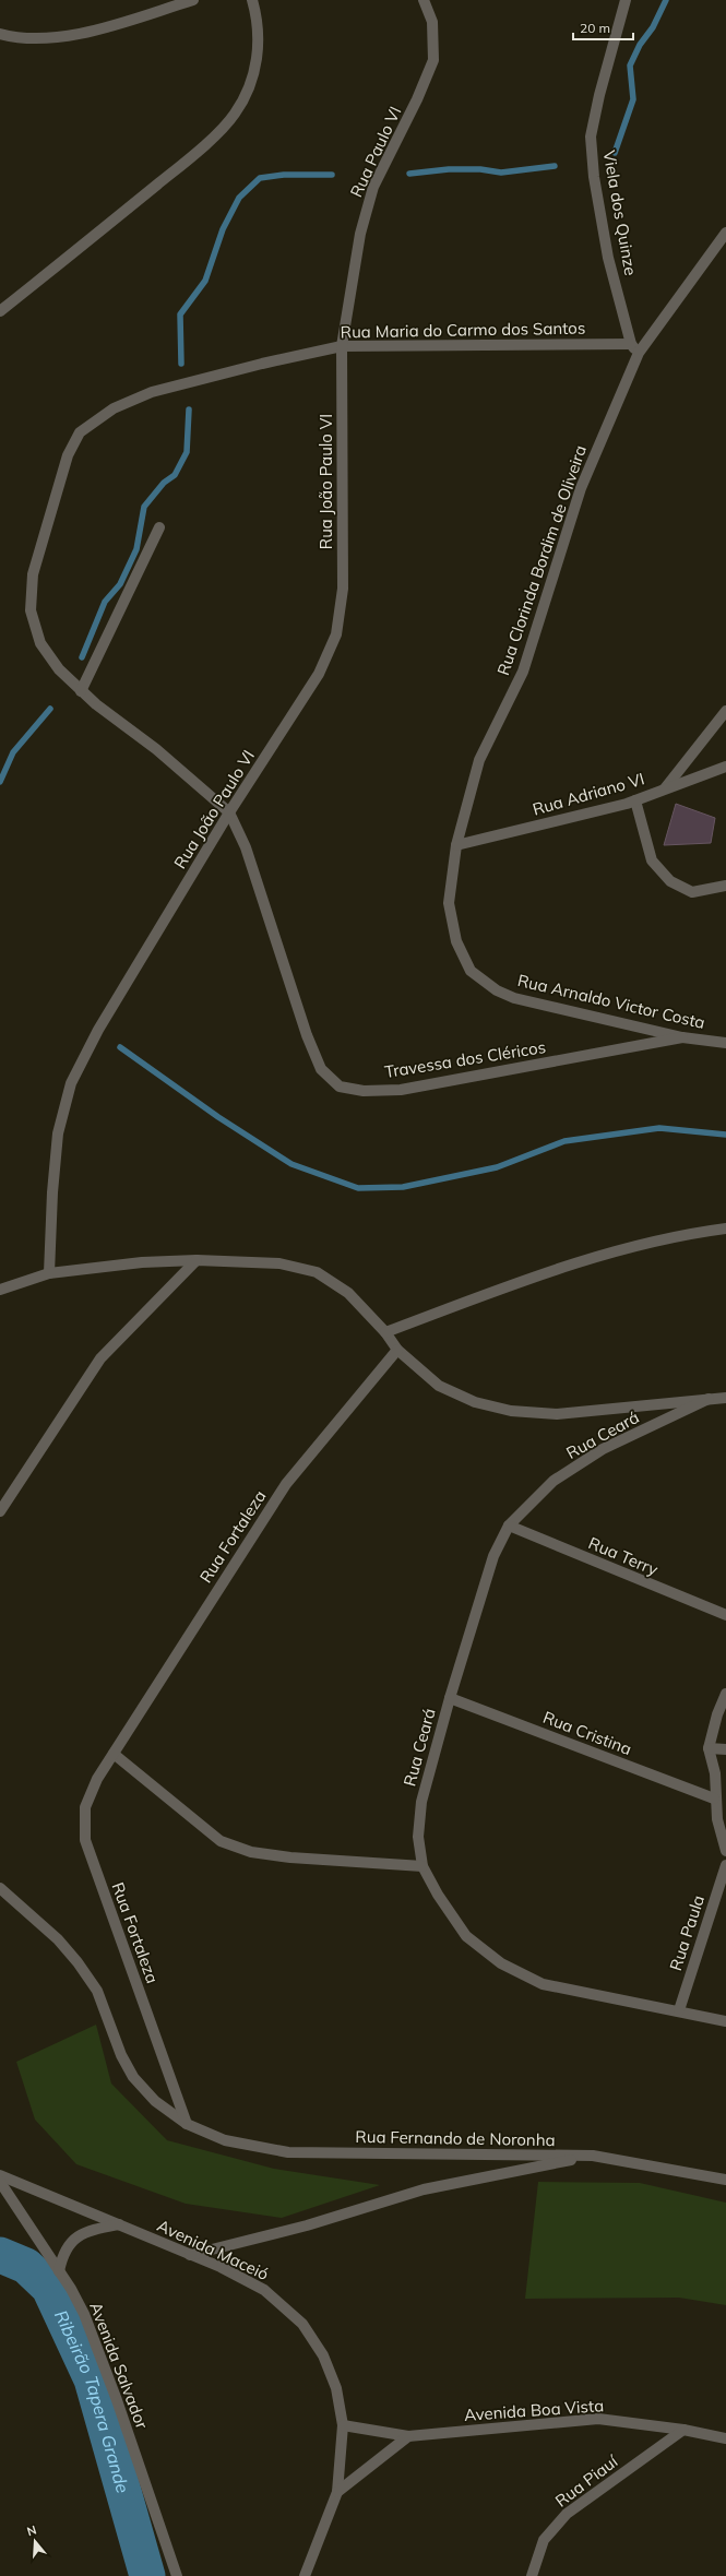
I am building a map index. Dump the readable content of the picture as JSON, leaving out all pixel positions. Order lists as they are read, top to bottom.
{
  "streets": {
    "street": [
      "Rua Paulo VI",
      "Viela dos Quinze",
      "Rua Maria do Carmo dos Santos",
      "Rua João Paulo VI",
      "Rua Clorinda Bordim de Oliveira",
      "Rua Adriano VI",
      "Rua Arnaldo Victor Costa",
      "Travessa dos Cléricos",
      "Rua Ceará",
      "Rua Fortaleza",
      "Rua Terry",
      "Rua Cristina",
      "Rua Paula",
      "Rua Fernando de Noronha",
      "Avenida Maceió",
      "Avenida Salvador",
      "Avenida Boa Vista",
      "Rua Piauí"
    ]
  },
  "crossings": [
    ["Rua Paulo VI", "Rua Maria do Carmo dos Santos"],
    ["Rua Paulo VI", "Rua João Paulo VI"],
    ["Viela dos Quinze", "Rua Maria do Carmo dos Santos"],
    ["Viela dos Quinze", "Rua Clorinda Bordim de Oliveira"],
    ["Rua Maria do Carmo dos Santos", "Rua João Paulo VI"],
    ["Rua Maria do Carmo dos Santos", "Travessa dos Cléricos"],
    ["Rua João Paulo VI", "Travessa dos Cléricos"],
    ["Rua Clorinda Bordim de Oliveira", "Rua Adriano VI"],
    ["Rua Clorinda Bordim de Oliveira", "Rua Arnaldo Victor Costa"],
    ["Rua Adriano VI", "Rua Arnaldo Victor Costa"],
    ["Rua Arnaldo Victor Costa", "Travessa dos Cléricos"],
    ["Rua Ceará", "Rua Terry"],
    ["Rua Ceará", "Rua Cristina"],
    ["Rua Ceará", "Rua Paula"],
    ["Rua Fortaleza", "Rua Fernando de Noronha"],
    ["Avenida Maceió", "Avenida Boa Vista"],
    ["Avenida Boa Vista", "Rua Piauí"]
  ],
  "water": ["Ribeirão Tapera Grande"],
  "scale_bar": "20 m",
  "north": "top"
}
